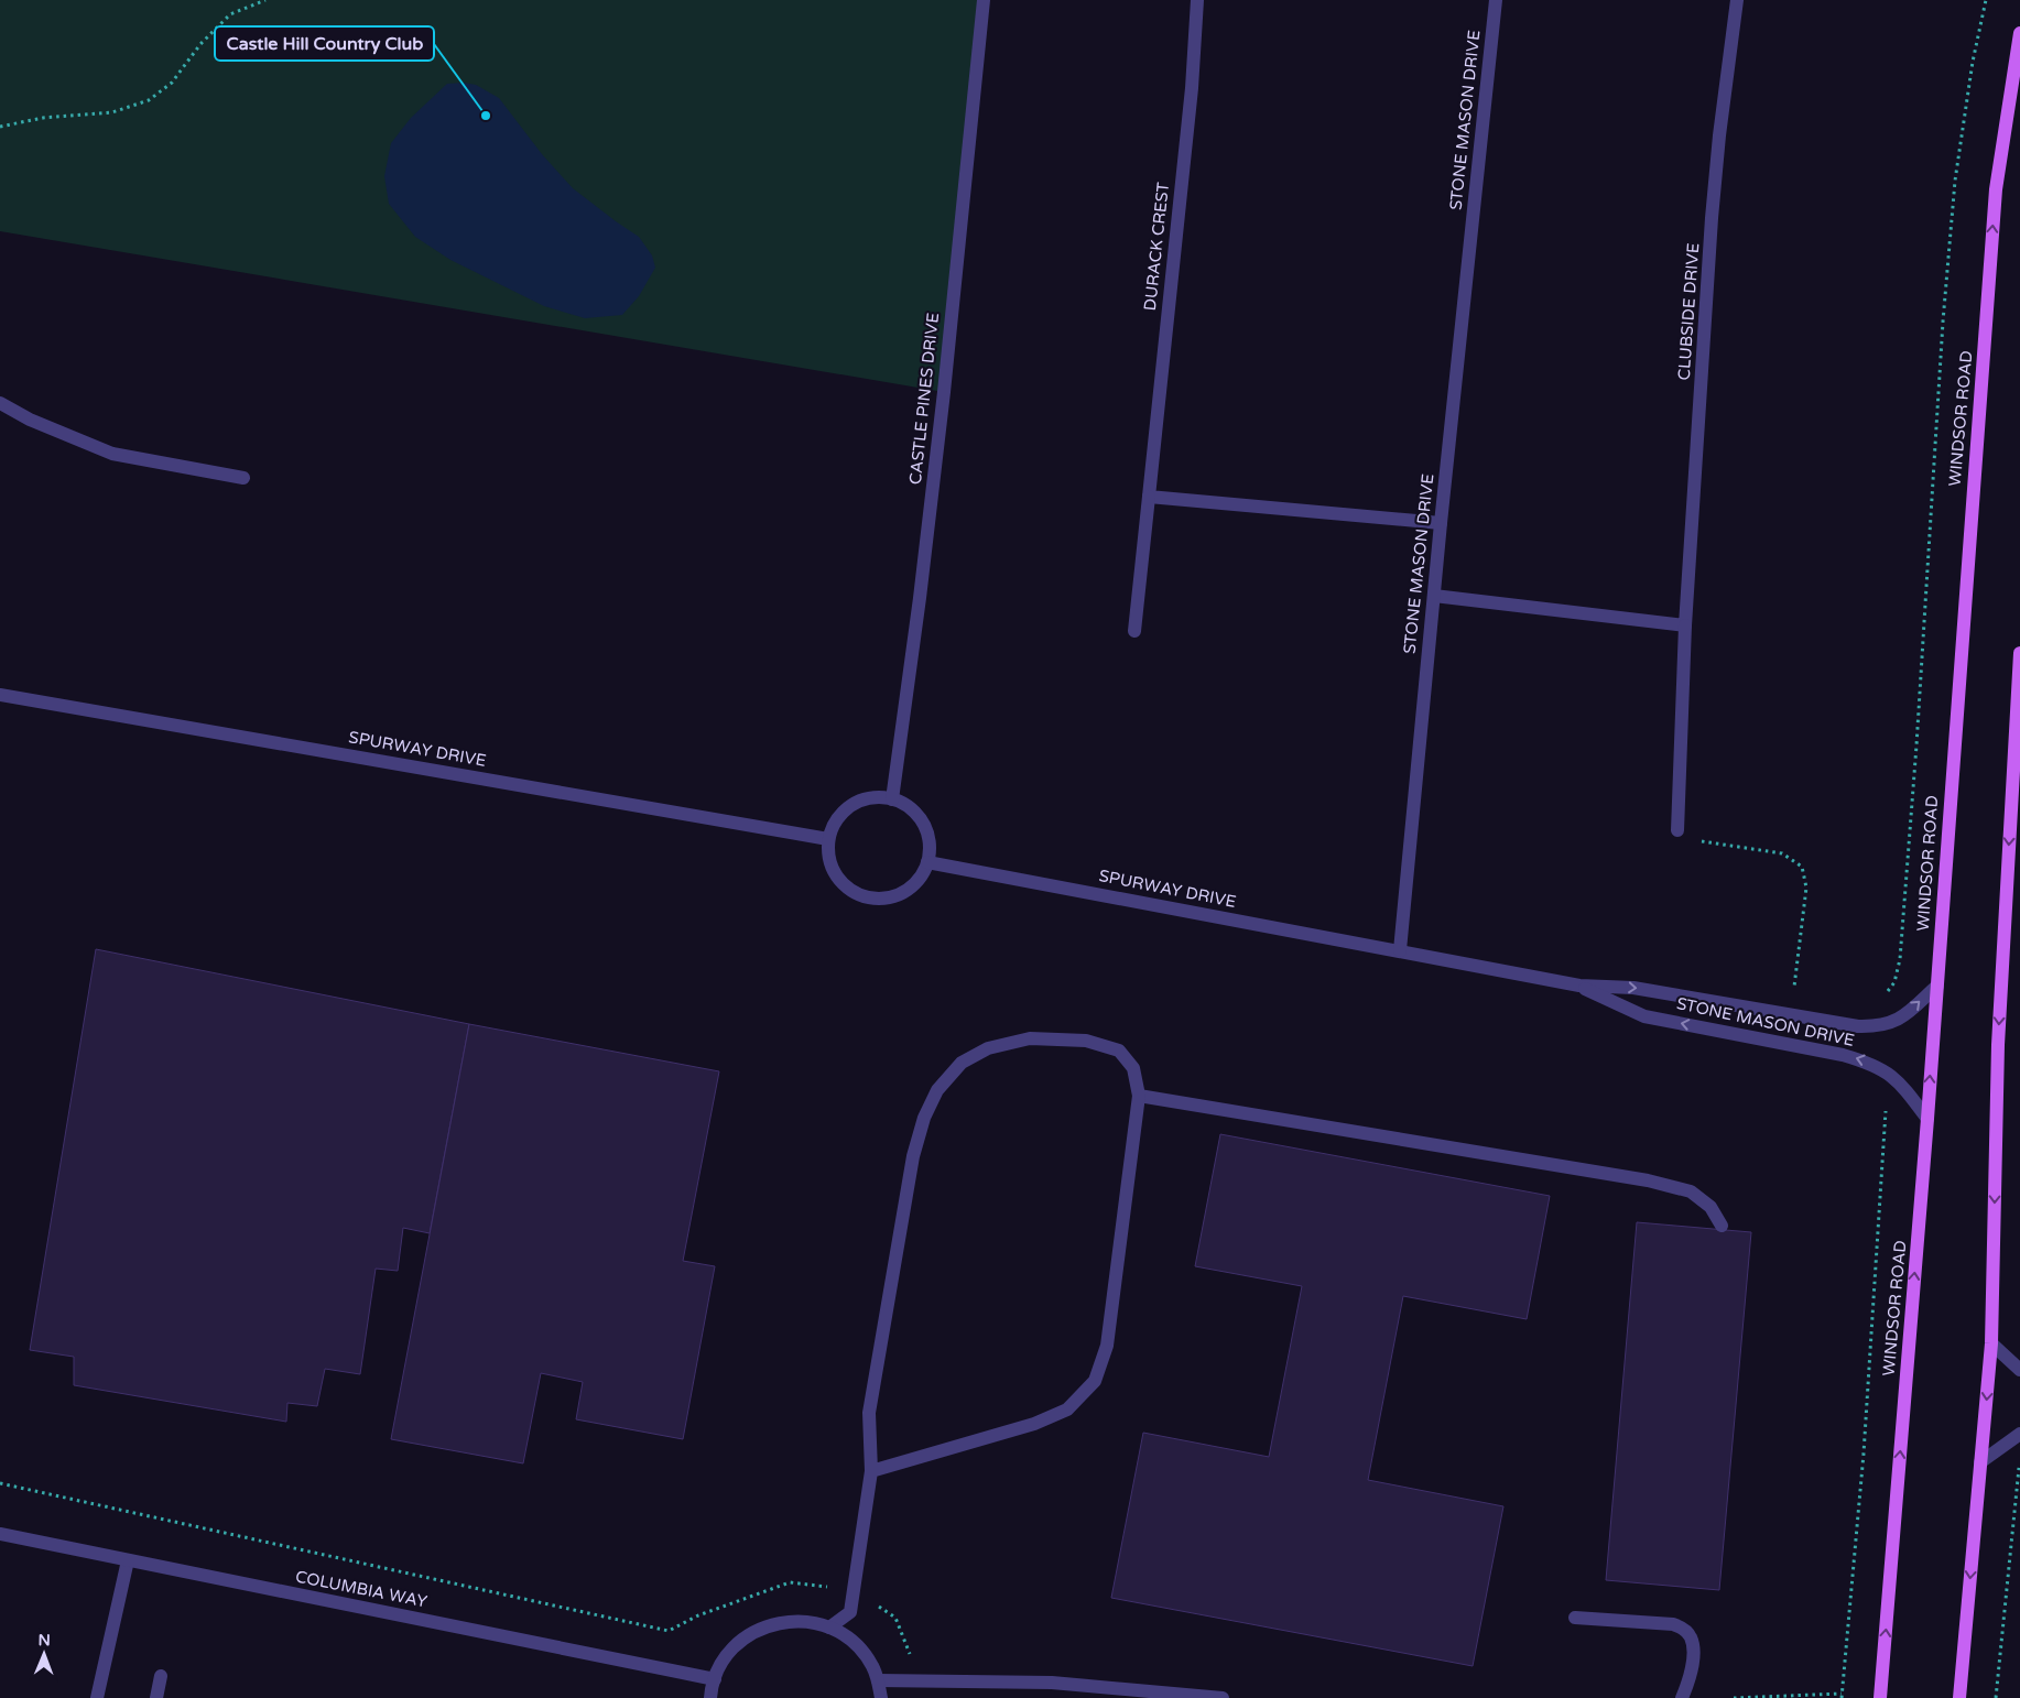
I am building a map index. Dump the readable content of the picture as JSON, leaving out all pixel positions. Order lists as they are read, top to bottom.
{
  "streets": {
    "main road": ["WINDSOR ROAD"],
    "street": [
      "STONE MASON DRIVE",
      "DURACK CREST",
      "CLUBSIDE DRIVE",
      "CASTLE PINES DRIVE",
      "SPURWAY DRIVE",
      "COLUMBIA WAY"
    ]
  },
  "crossings": [
    ["STONE MASON DRIVE", "WINDSOR ROAD"],
    ["STONE MASON DRIVE", "SPURWAY DRIVE"],
    ["CASTLE PINES DRIVE", "SPURWAY DRIVE"]
  ],
  "places": ["Castle Hill Country Club"],
  "north": "top"
}
